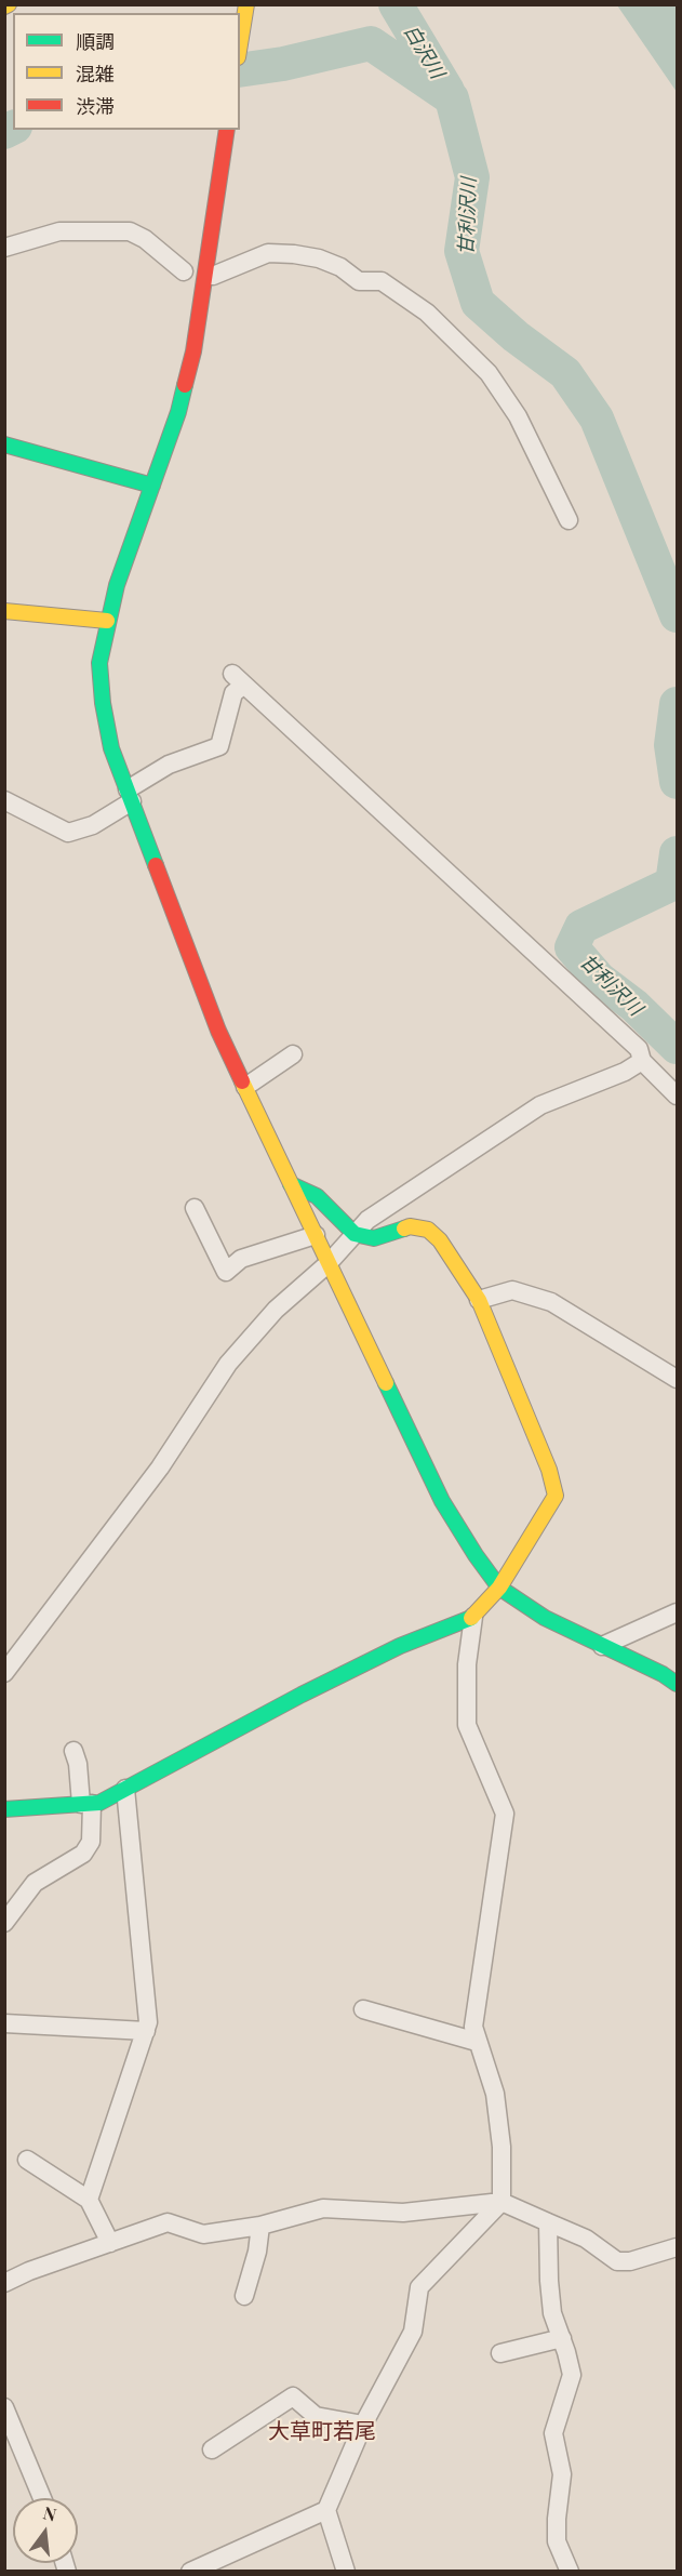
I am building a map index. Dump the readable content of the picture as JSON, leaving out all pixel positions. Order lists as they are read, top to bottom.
{
  "districts": ["大草町若尾"],
  "water": ["白沢川", "甘利沢川"],
  "legend": ["順調", "混雑", "渋滞"],
  "north": "top"
}
